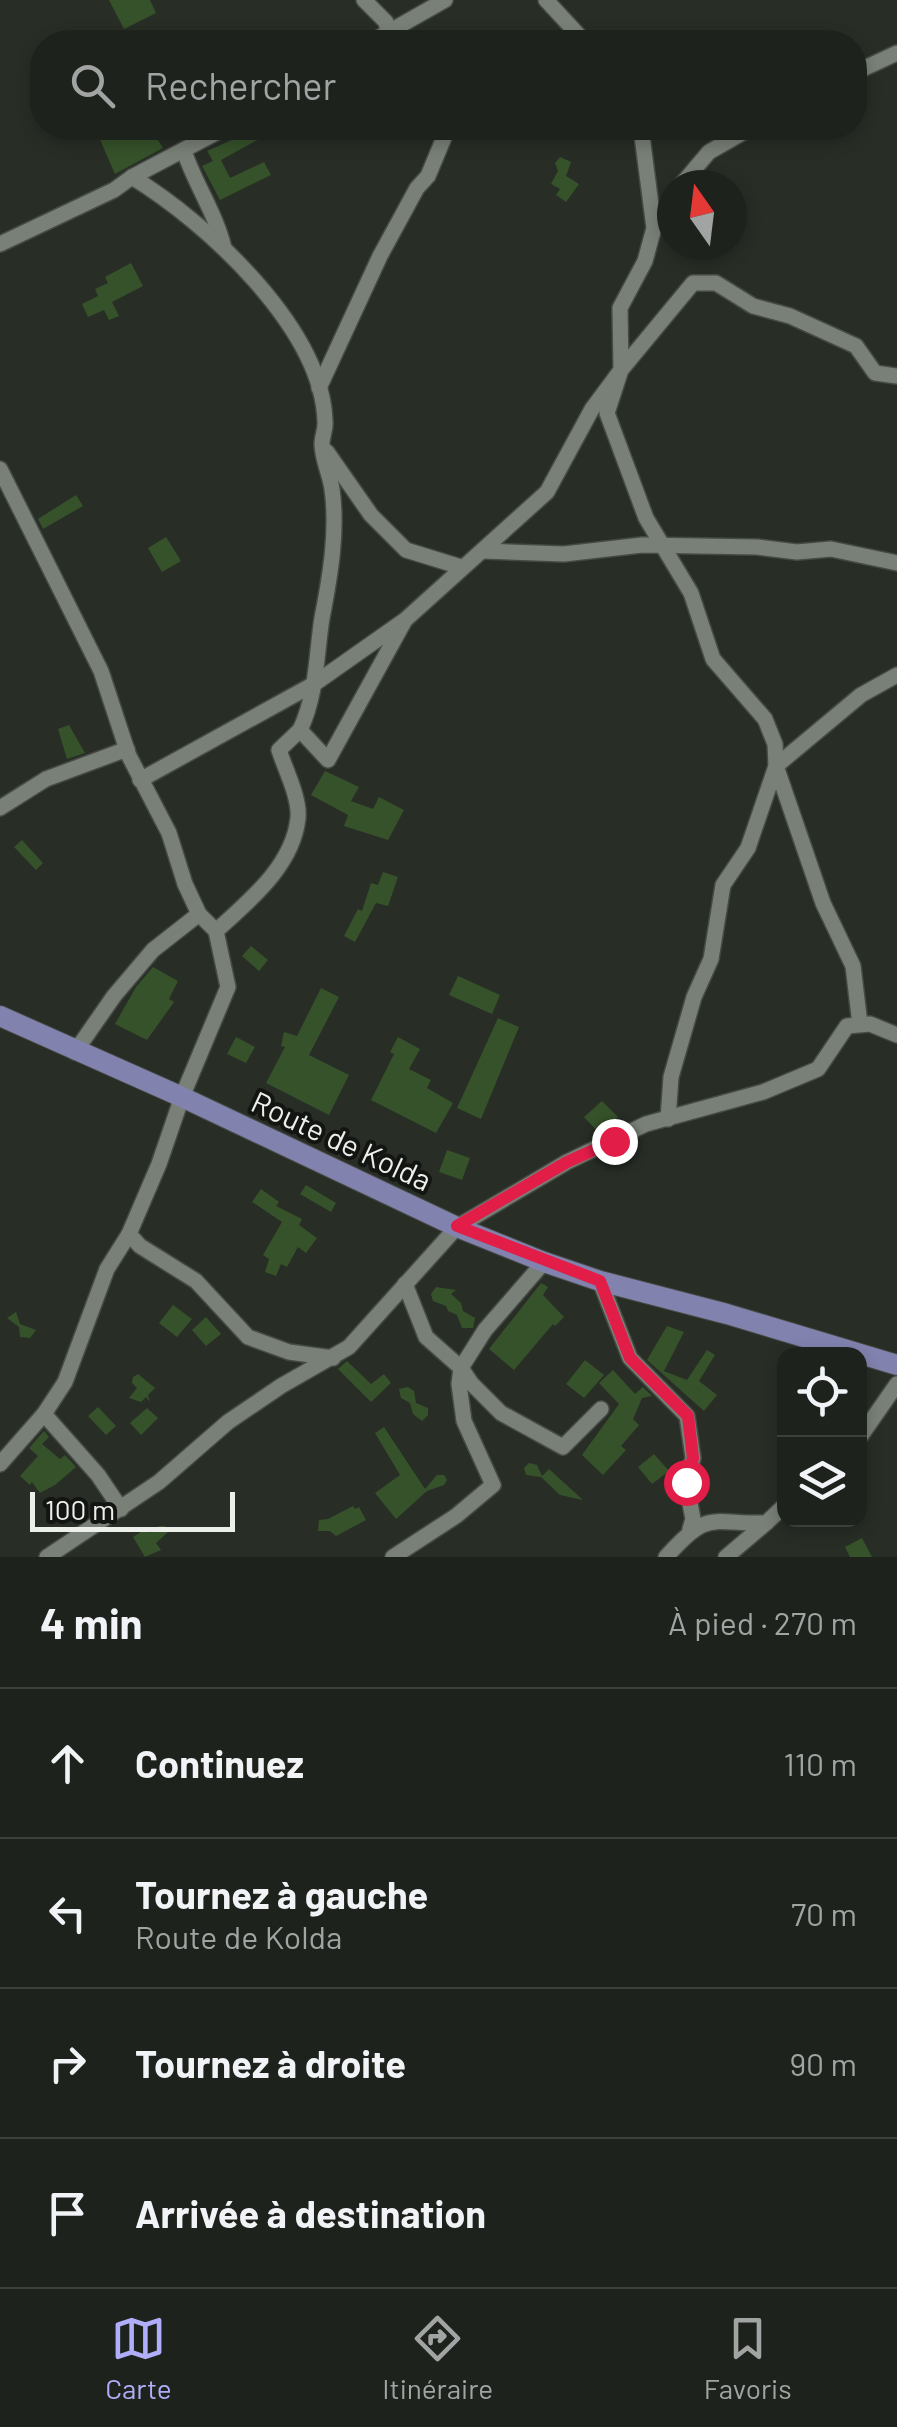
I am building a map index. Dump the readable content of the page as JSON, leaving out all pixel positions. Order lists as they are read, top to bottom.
{
  "streets": {
    "main road": ["Route de Kolda"]
  },
  "scale_bar": "100 m",
  "north": "top",
  "page": {
    "search": "Rechercher",
    "scale": "100 m",
    "heading": ["4 min", "À pied · 270 m"],
    "list": [
      ["Continuez", "110 m"],
      ["Tournez à gauche", "Route de Kolda", "70 m"],
      ["Tournez à droite", "90 m"],
      "Arrivée à destination"
    ],
    "nav": ["Carte", "Itinéraire", "Favoris"]
  }
}
